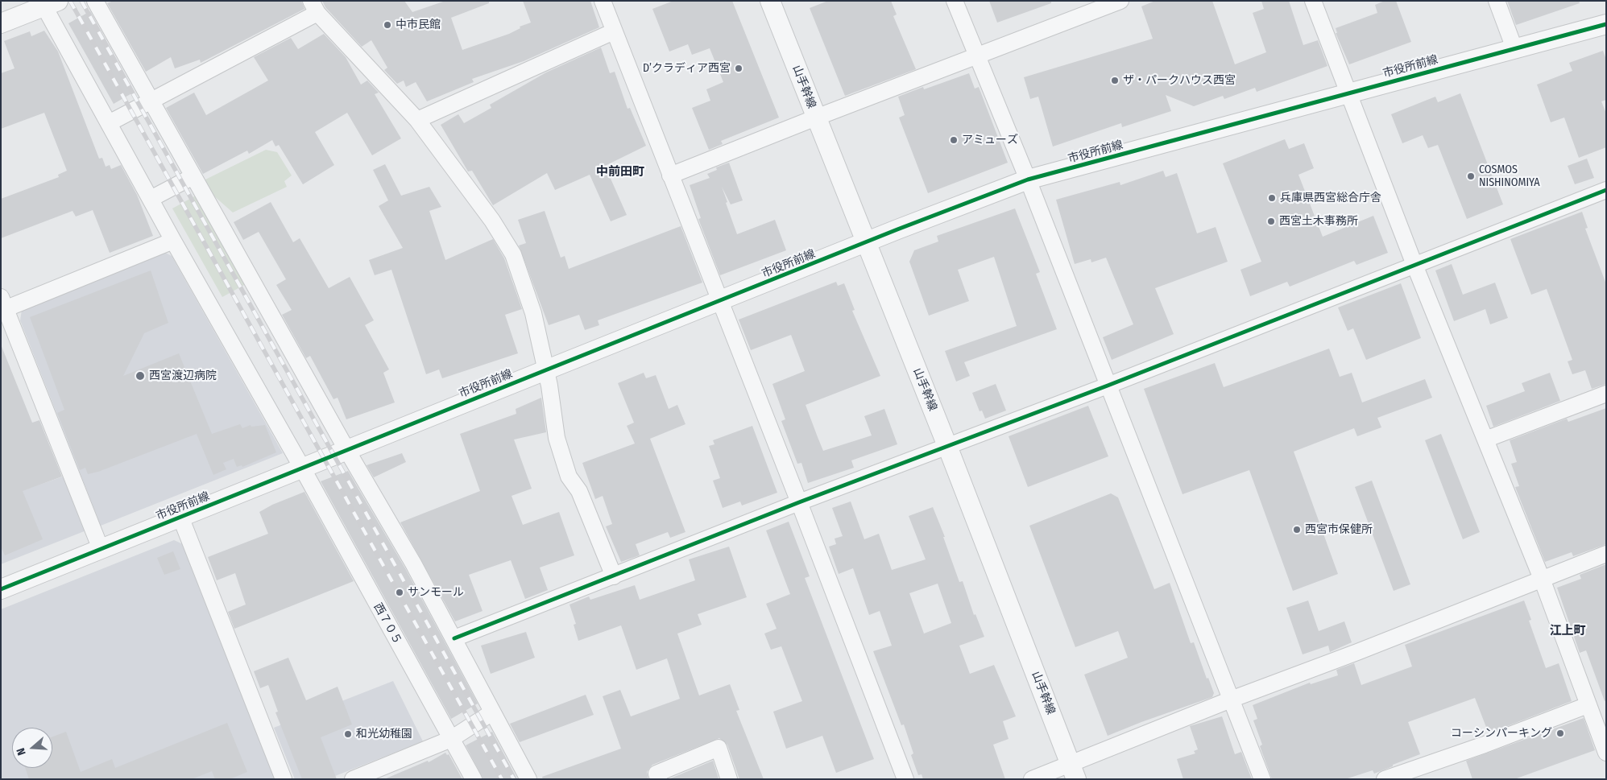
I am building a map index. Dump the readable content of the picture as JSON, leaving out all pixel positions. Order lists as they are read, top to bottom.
{
  "streets": {
    "street": ["市役所前線", "山手幹線", "西７０５"]
  },
  "crossings": [
    ["市役所前線", "山手幹線"],
    ["市役所前線", "西７０５"]
  ],
  "districts": ["中前田町", "江上町"],
  "places": [
    "中市民館",
    "D’クラディア西宮",
    "ザ・パークハウス西宮",
    "アミューズ",
    "COSMOS NISHINOMIYA",
    "兵庫県西宮総合庁舎",
    "西宮土木事務所",
    "西宮渡辺病院",
    "西宮市保健所",
    "サンモール",
    "コーシンパーキング",
    "和光幼稚園"
  ],
  "north": "left"
}
